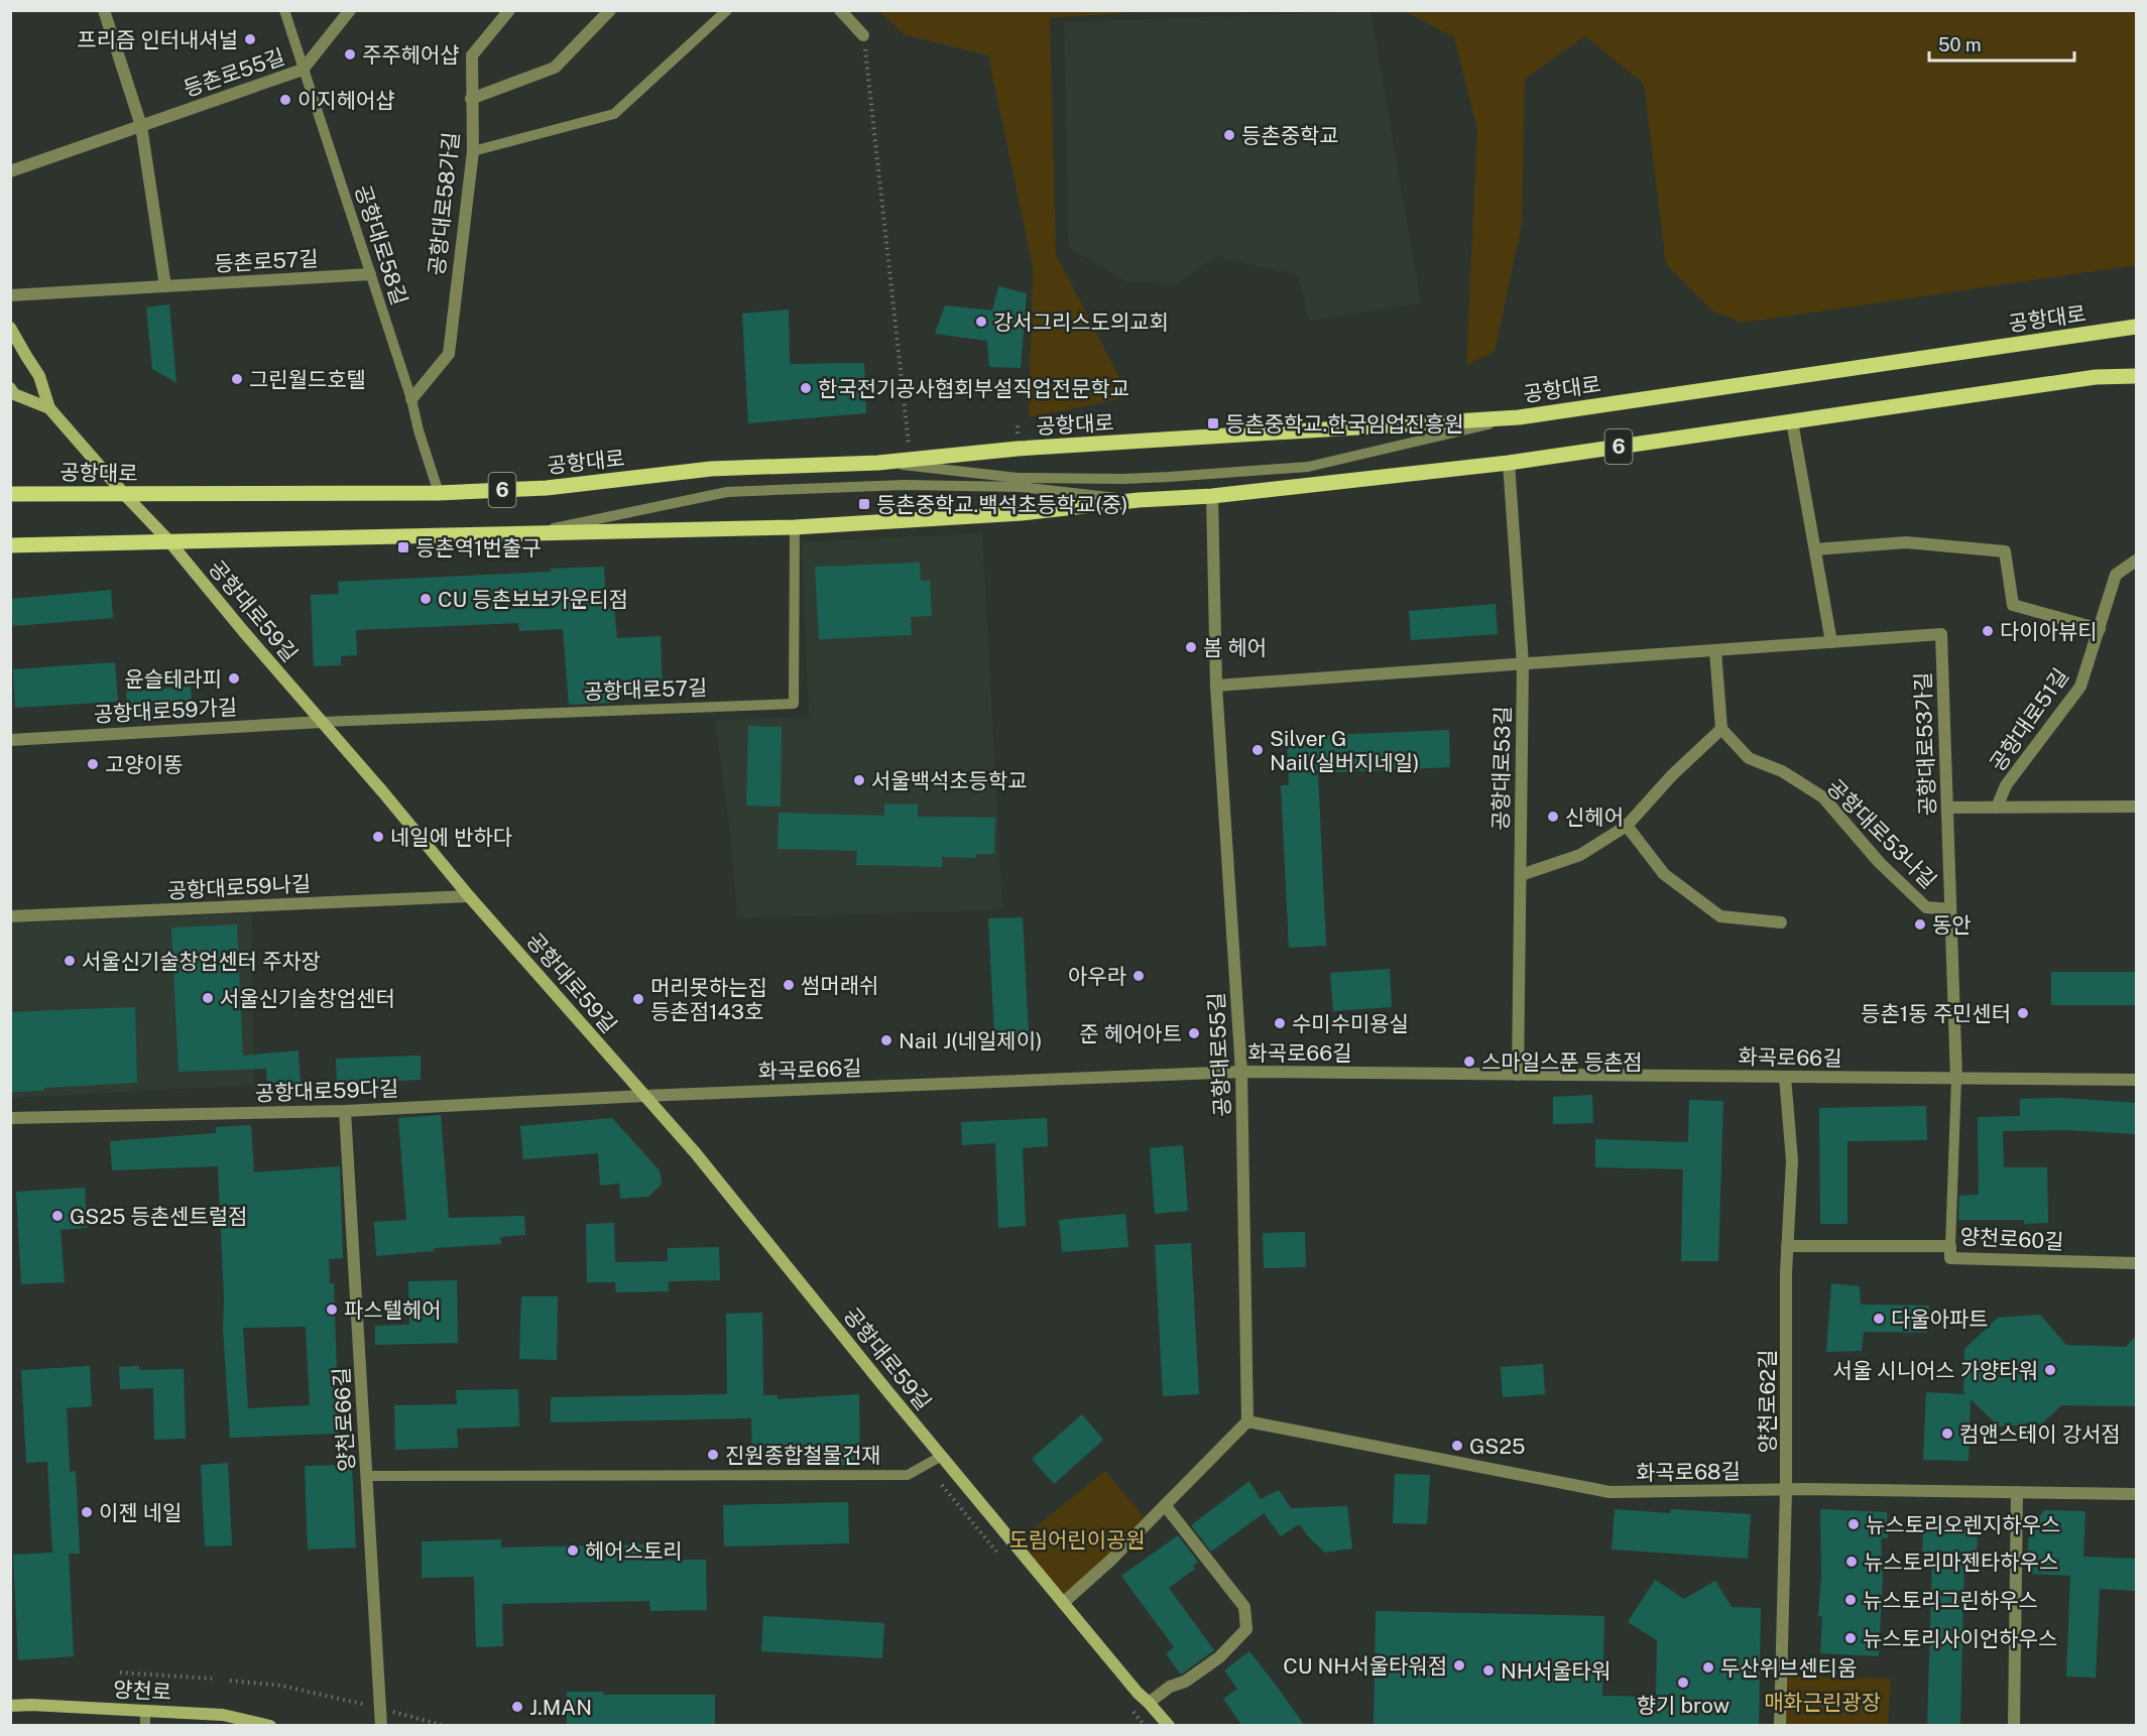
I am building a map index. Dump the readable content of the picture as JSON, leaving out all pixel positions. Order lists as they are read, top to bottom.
{
  "streets": {
    "main road": [
      "공항대로",
      "6",
      "공항대로59길",
      "양천로"
    ],
    "street": [
      "등촌로55길",
      "공항대로58가길",
      "등촌로57길",
      "공항대로59가길",
      "공항대로51길",
      "공항대로53가길",
      "공항대로53길",
      "공항대로53나길",
      "공항대로59나길",
      "화곡로66길",
      "공항대로55길",
      "공항대로59다길",
      "양천로60길",
      "양천로62길",
      "양천로66길",
      "화곡로68길"
    ],
    "lane": ["공항대로58길", "공항대로57길"]
  },
  "crossings": [
    ["등촌로55길", "공항대로58길"],
    ["공항대로58가길", "공항대로58길"],
    ["공항대로58길", "등촌로57길"],
    ["공항대로58길", "공항대로"],
    ["공항대로", "공항대로59길"],
    ["6", "공항대로59길"],
    ["6", "공항대로57길"],
    ["6", "공항대로53길"],
    ["6", "공항대로55길"],
    ["공항대로59길", "공항대로57길"],
    ["공항대로59길", "공항대로59가길"],
    ["공항대로59길", "공항대로59나길"],
    ["공항대로59길", "화곡로66길"],
    ["공항대로59길", "공항대로59다길"],
    ["공항대로57길", "공항대로59가길"],
    ["공항대로53가길", "공항대로53길"],
    ["공항대로53가길", "공항대로53나길"],
    ["공항대로53가길", "화곡로66길"],
    ["공항대로53길", "화곡로66길"],
    ["화곡로66길", "공항대로55길"],
    ["화곡로66길", "공항대로59다길"],
    ["화곡로66길", "양천로62길"],
    ["공항대로55길", "화곡로68길"],
    ["공항대로59다길", "양천로66길"],
    ["양천로60길", "양천로62길"],
    ["양천로62길", "화곡로68길"]
  ],
  "parks": ["도림어린이공원", "매화근린광장"],
  "places": {
    "other": [
      "프리즘 인터내셔널",
      "주주헤어샵",
      "이지헤어샵",
      "등촌중학교",
      "강서그리스도의교회",
      "그린월드호텔",
      "한국전기공사협회부설직업전문학교",
      "CU 등촌보보카운티점",
      "다이아뷰티",
      "봄 헤어",
      "윤슬테라피",
      "Silver G Nail(실버지네일)",
      "고양이똥",
      "서울백석초등학교",
      "신헤어",
      "네일에 반하다",
      "동안",
      "서울신기술창업센터 주차장",
      "아우라",
      "썸머래쉬",
      "서울신기술창업센터",
      "머리못하는집 등촌점143호",
      "등촌1동 주민센터",
      "수미수미용실",
      "준 헤어아트",
      "Nail J(네일제이)",
      "스마일스푼 등촌점",
      "GS25 등촌센트럴점",
      "파스텔헤어",
      "다울아파트",
      "서울 시니어스 가양타워",
      "컴앤스테이 강서점",
      "GS25",
      "진원종합철물건재",
      "이젠 네일",
      "뉴스토리오렌지하우스",
      "헤어스토리",
      "뉴스토리마젠타하우스",
      "뉴스토리그린하우스",
      "뉴스토리사이언하우스",
      "CU NH서울타워점",
      "두산위브센티움",
      "NH서울타워",
      "향기 brow",
      "J.MAN"
    ],
    "transit": ["등촌중학교.한국임업진흥원", "등촌중학교.백석초등학교(중)", "등촌역1번출구"]
  },
  "scale_bar": "50 m"
}
